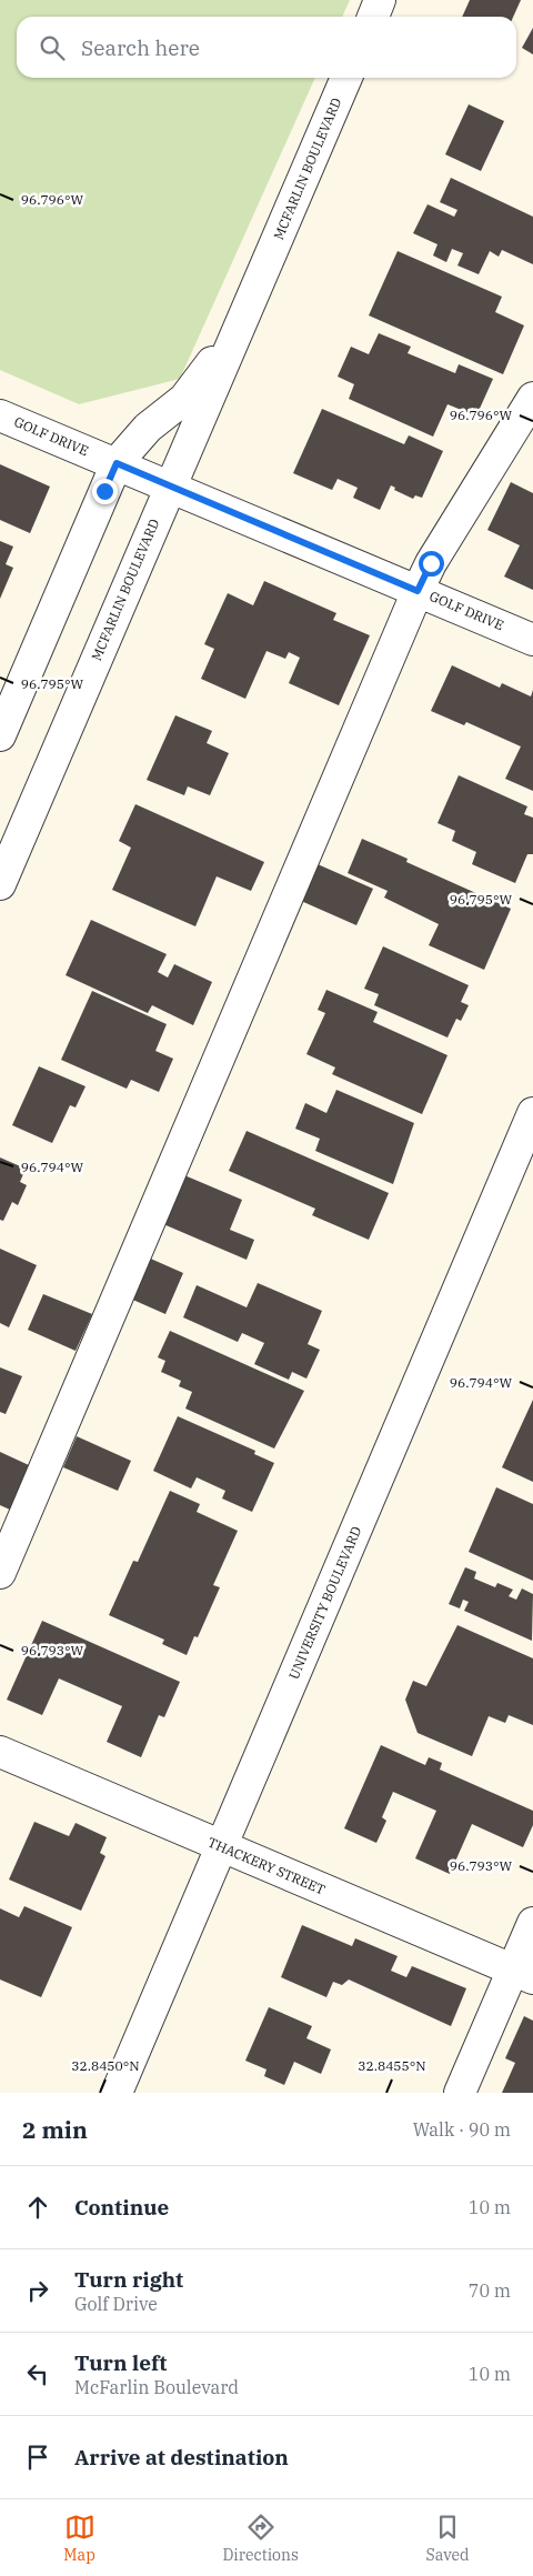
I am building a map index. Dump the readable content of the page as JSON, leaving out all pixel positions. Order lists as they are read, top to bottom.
{
  "streets": {
    "street": [
      "MCFARLIN BOULEVARD",
      "GOLF DRIVE",
      "UNIVERSITY BOULEVARD",
      "THACKERY STREET"
    ]
  },
  "crossings": [
    ["MCFARLIN BOULEVARD", "GOLF DRIVE"],
    ["UNIVERSITY BOULEVARD", "THACKERY STREET"]
  ],
  "page": {
    "search": "Search here",
    "heading": ["2 min", "Walk · 90 m"],
    "list": [
      ["Continue", "10 m"],
      ["Turn right", "Golf Drive", "70 m"],
      ["Turn left", "McFarlin Boulevard", "10 m"],
      "Arrive at destination"
    ],
    "nav": ["Map", "Directions", "Saved"]
  },
  "coordinates": [
    "96.796°W",
    "96.795°W",
    "96.794°W",
    "96.793°W",
    "32.8450°N",
    "32.8455°N"
  ]
}
